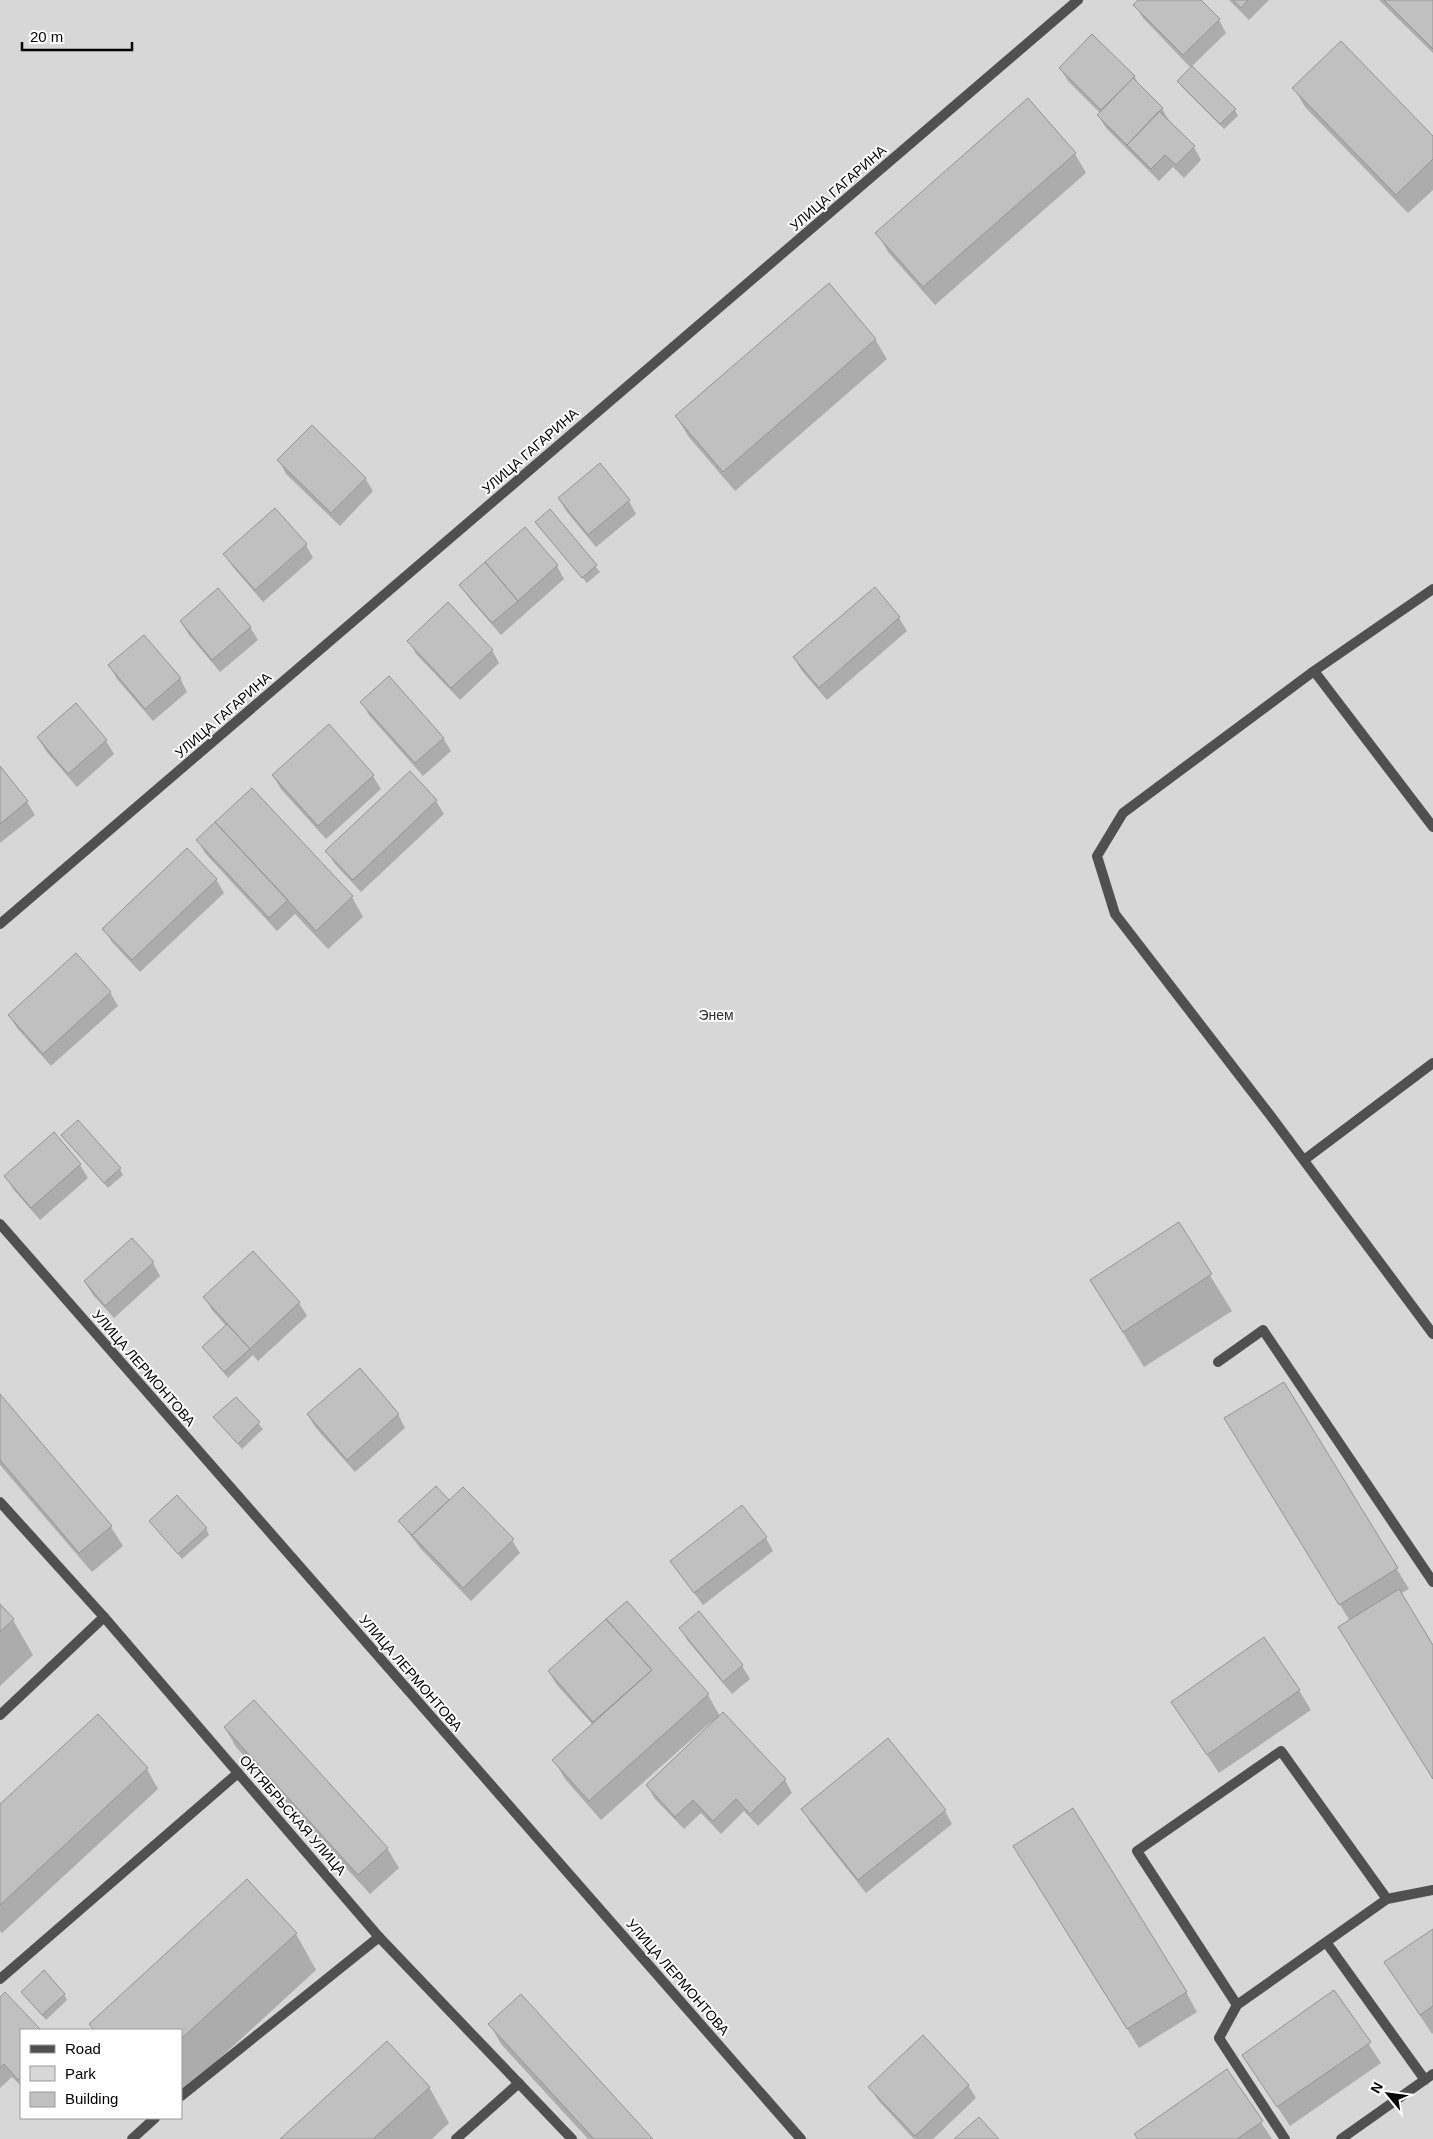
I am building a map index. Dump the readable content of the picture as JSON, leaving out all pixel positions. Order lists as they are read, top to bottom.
{
  "streets": {
    "street": ["УЛИЦА ГАГАРИНА", "УЛИЦА ЛЕРМОНТОВА", "ОКТЯБРЬСКАЯ УЛИЦА"]
  },
  "parks": ["Энем"],
  "legend": ["Road", "Park", "Building"],
  "scale_bar": "20 m",
  "north": "top left"
}
